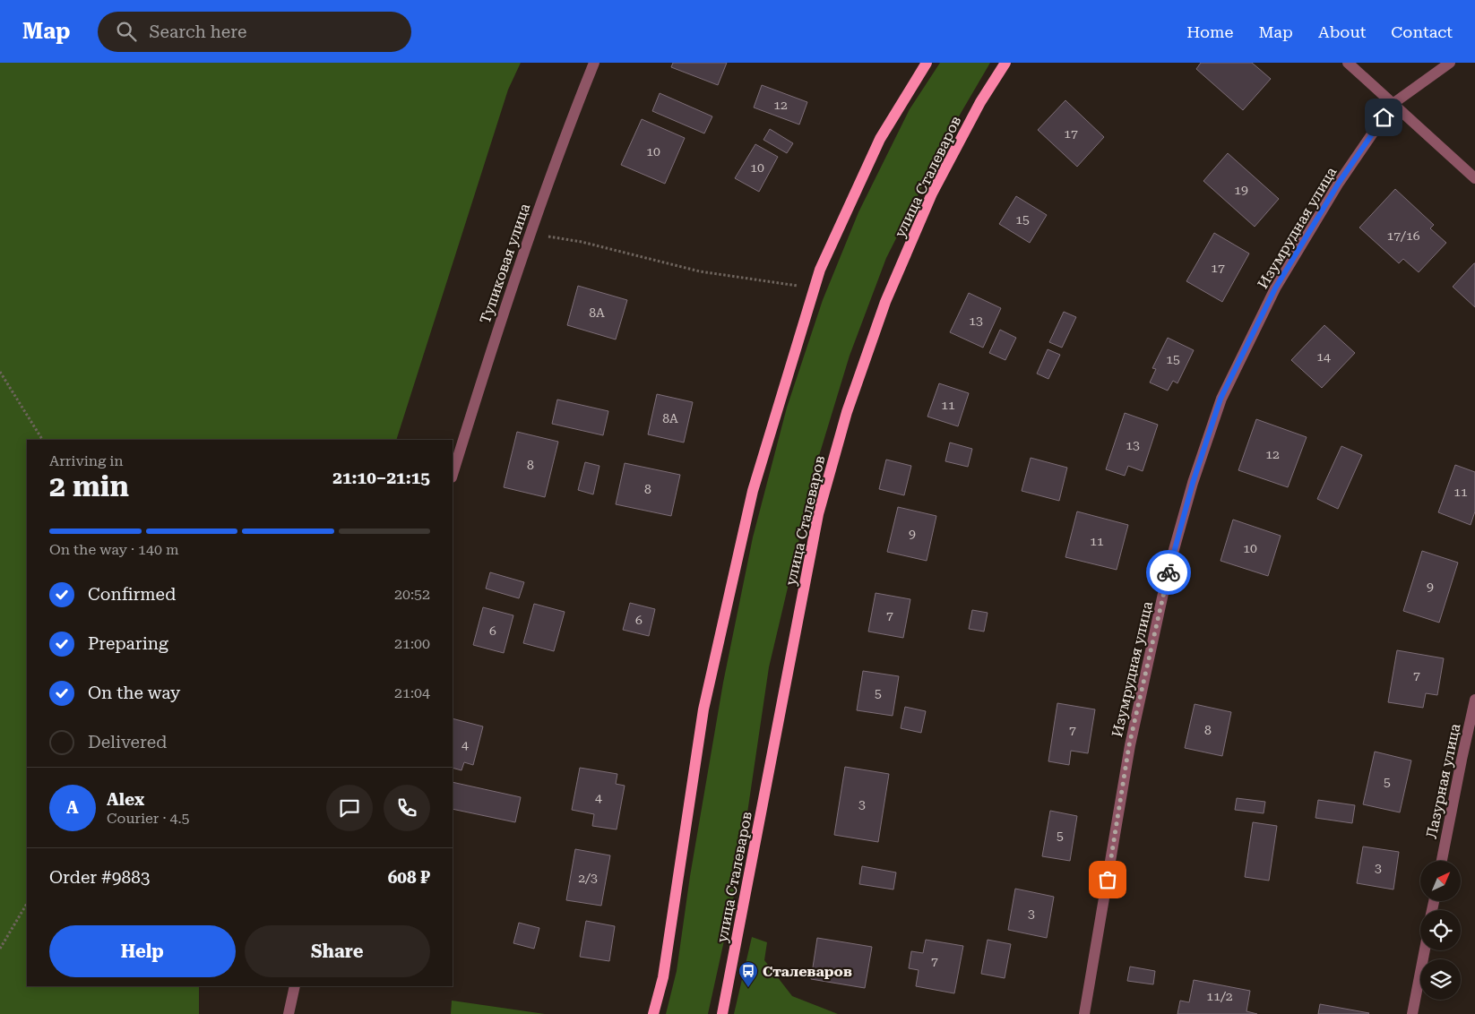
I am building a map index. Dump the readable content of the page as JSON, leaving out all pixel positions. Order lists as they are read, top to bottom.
{
  "streets": {
    "main road": ["улица Сталеваров"],
    "street": ["Изумрудная улица", "Тупиковая улица", "Лазурная улица"]
  },
  "places": {
    "bus stop": ["Сталеваров"]
  },
  "house_numbers": [
    "12",
    "17",
    "10",
    "10",
    "19",
    "15",
    "17/16",
    "17",
    "8А",
    "13",
    "14",
    "15",
    "11",
    "8А",
    "13",
    "12",
    "8",
    "8",
    "11",
    "9",
    "11",
    "10",
    "9",
    "7",
    "6",
    "6",
    "7",
    "5",
    "7",
    "8",
    "4",
    "5",
    "4",
    "3",
    "5",
    "3",
    "2/3",
    "3",
    "7",
    "11/2"
  ],
  "north": "top right",
  "page": {
    "header": "Map",
    "search": "Search here",
    "nav": [
      "Home",
      "Map",
      "About",
      "Contact"
    ],
    "heading": ["2 min", "Arriving in", "21:10–21:15"],
    "panel": [
      "Alex",
      "Courier · 4.5",
      "Order #9883",
      "608 ₽"
    ],
    "bar": "On the way · 140 m",
    "list": [
      ["Confirmed", "20:52"],
      ["Preparing", "21:00"],
      ["On the way", "21:04"],
      "Delivered"
    ],
    "round": "A",
    "buttons": ["Help", "Share"]
  }
}
